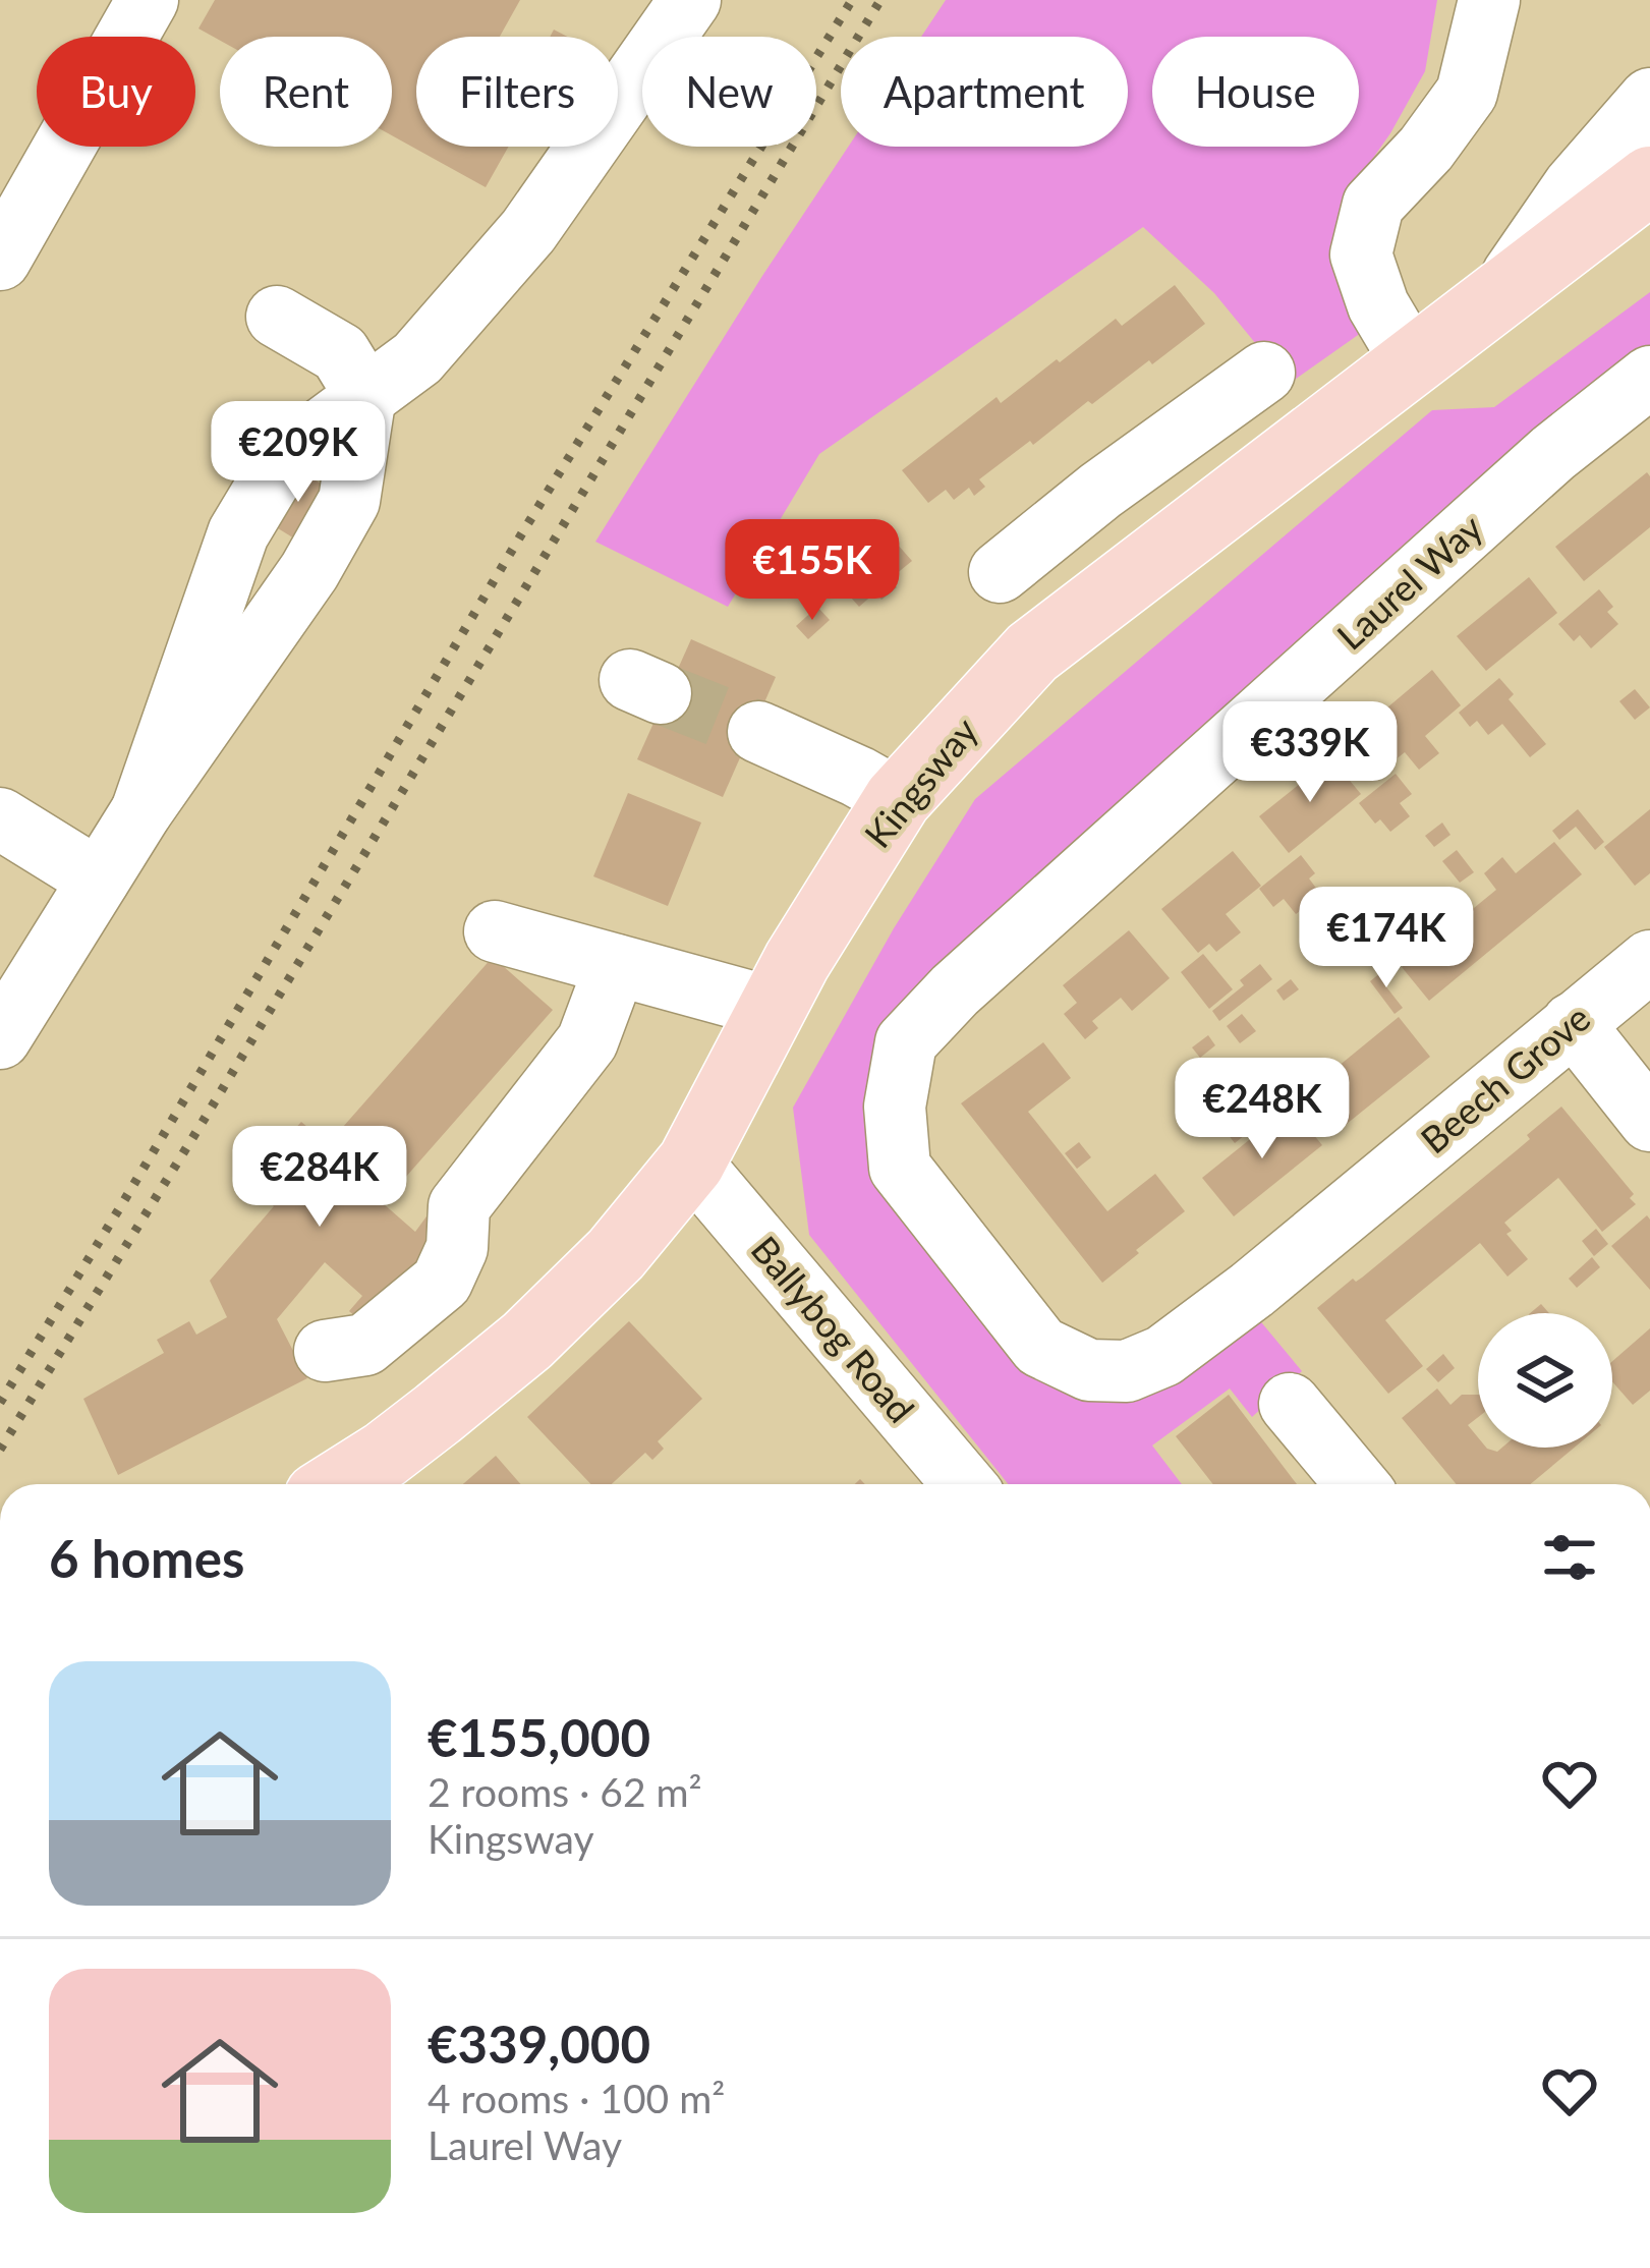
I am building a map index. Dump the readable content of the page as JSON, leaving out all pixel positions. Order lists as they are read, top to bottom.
{
  "streets": {
    "main road": ["Kingsway"],
    "street": ["Laurel Way", "Beech Grove", "Ballybog Road"]
  },
  "crossings": [
    ["Laurel Way", "Beech Grove"],
    ["Kingsway", "Ballybog Road"]
  ],
  "page": {
    "chip": [
      "Buy",
      "Rent",
      "Filters",
      "New",
      "Apartment",
      "House"
    ],
    "price": [
      "€209K",
      "€155K",
      "€339K",
      "€174K",
      "€248K",
      "€284K"
    ],
    "heading": "6 homes",
    "list": [
      {
        "name": "€155,000",
        "note": "2 rooms · 62 m² · Kingsway"
      },
      {
        "name": "€339,000",
        "note": "4 rooms · 100 m² · Laurel Way"
      }
    ]
  }
}
